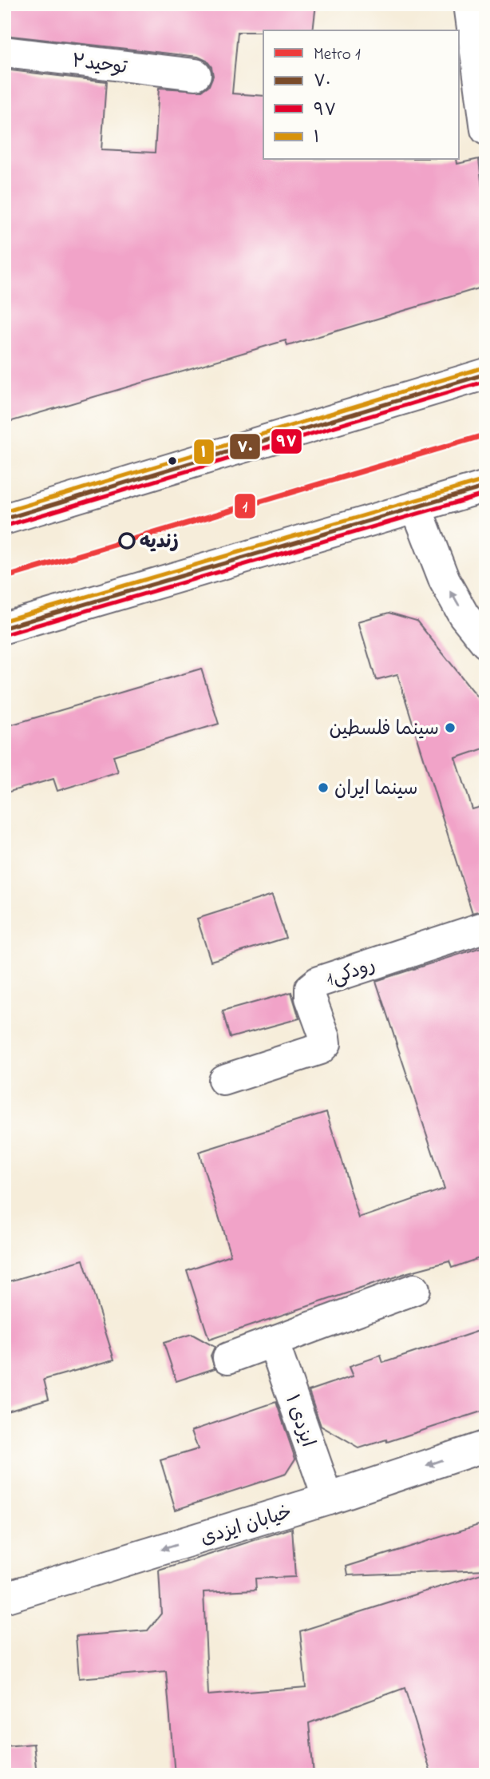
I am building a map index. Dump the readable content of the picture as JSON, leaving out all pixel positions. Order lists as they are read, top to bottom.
{
  "streets": {
    "street": [
      "توحید۲",
      "1رودکی",
      "ایزدی ۱",
      "خیابان ایزدی"
    ]
  },
  "crossings": [
    ["ایزدی ۱", "خیابان ایزدی"]
  ],
  "places": ["زندیه", "سینما فلسطین", "سینما ایران"],
  "lines": [
    "transit line ۱",
    "transit line ۷۰",
    "transit line ۹۷",
    "metro line 1"
  ],
  "legend": [
    "Metro 1",
    "۷۰",
    "۹۷",
    "۱"
  ]
}
